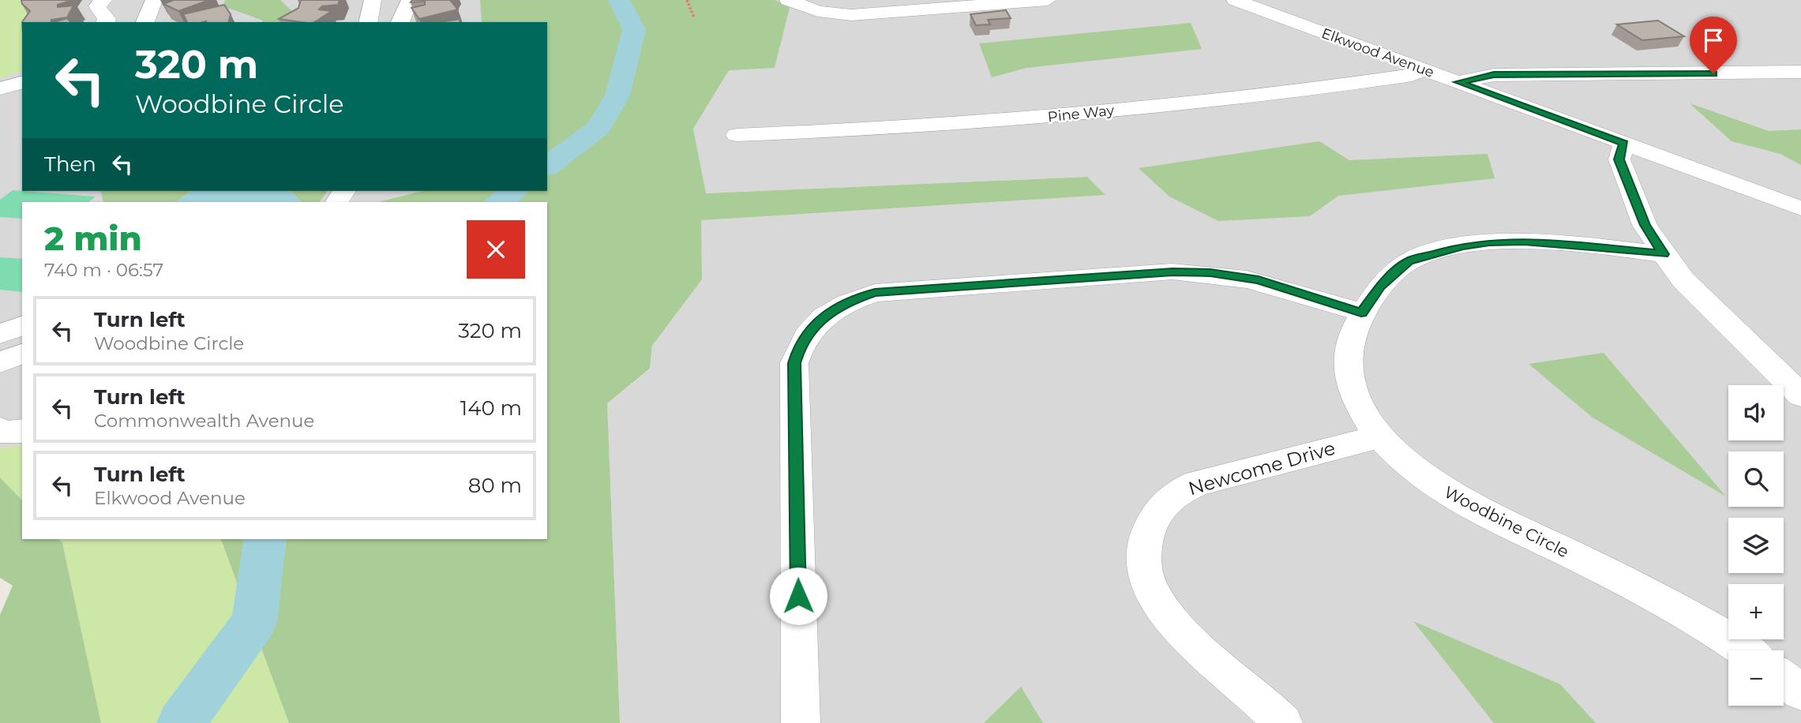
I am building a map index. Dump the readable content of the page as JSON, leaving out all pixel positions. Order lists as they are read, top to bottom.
{
  "streets": {
    "street": [
      "Elkwood Avenue",
      "Pine Way",
      "Newcome Drive",
      "Woodbine Circle"
    ]
  },
  "crossings": [
    ["Elkwood Avenue", "Pine Way"],
    ["Newcome Drive", "Woodbine Circle"]
  ],
  "page": {
    "turn": ["320 m", "Woodbine Circle"],
    "then": "Then",
    "heading": ["2 min", "740 m · 06:57"],
    "list": [
      {
        "name": "Turn left",
        "note": "Woodbine Circle",
        "value": "320 m"
      },
      {
        "name": "Turn left",
        "note": "Commonwealth Avenue",
        "value": "140 m"
      },
      {
        "name": "Turn left",
        "note": "Elkwood Avenue",
        "value": "80 m"
      }
    ],
    "map_buttons": ["+", "−"]
  }
}
